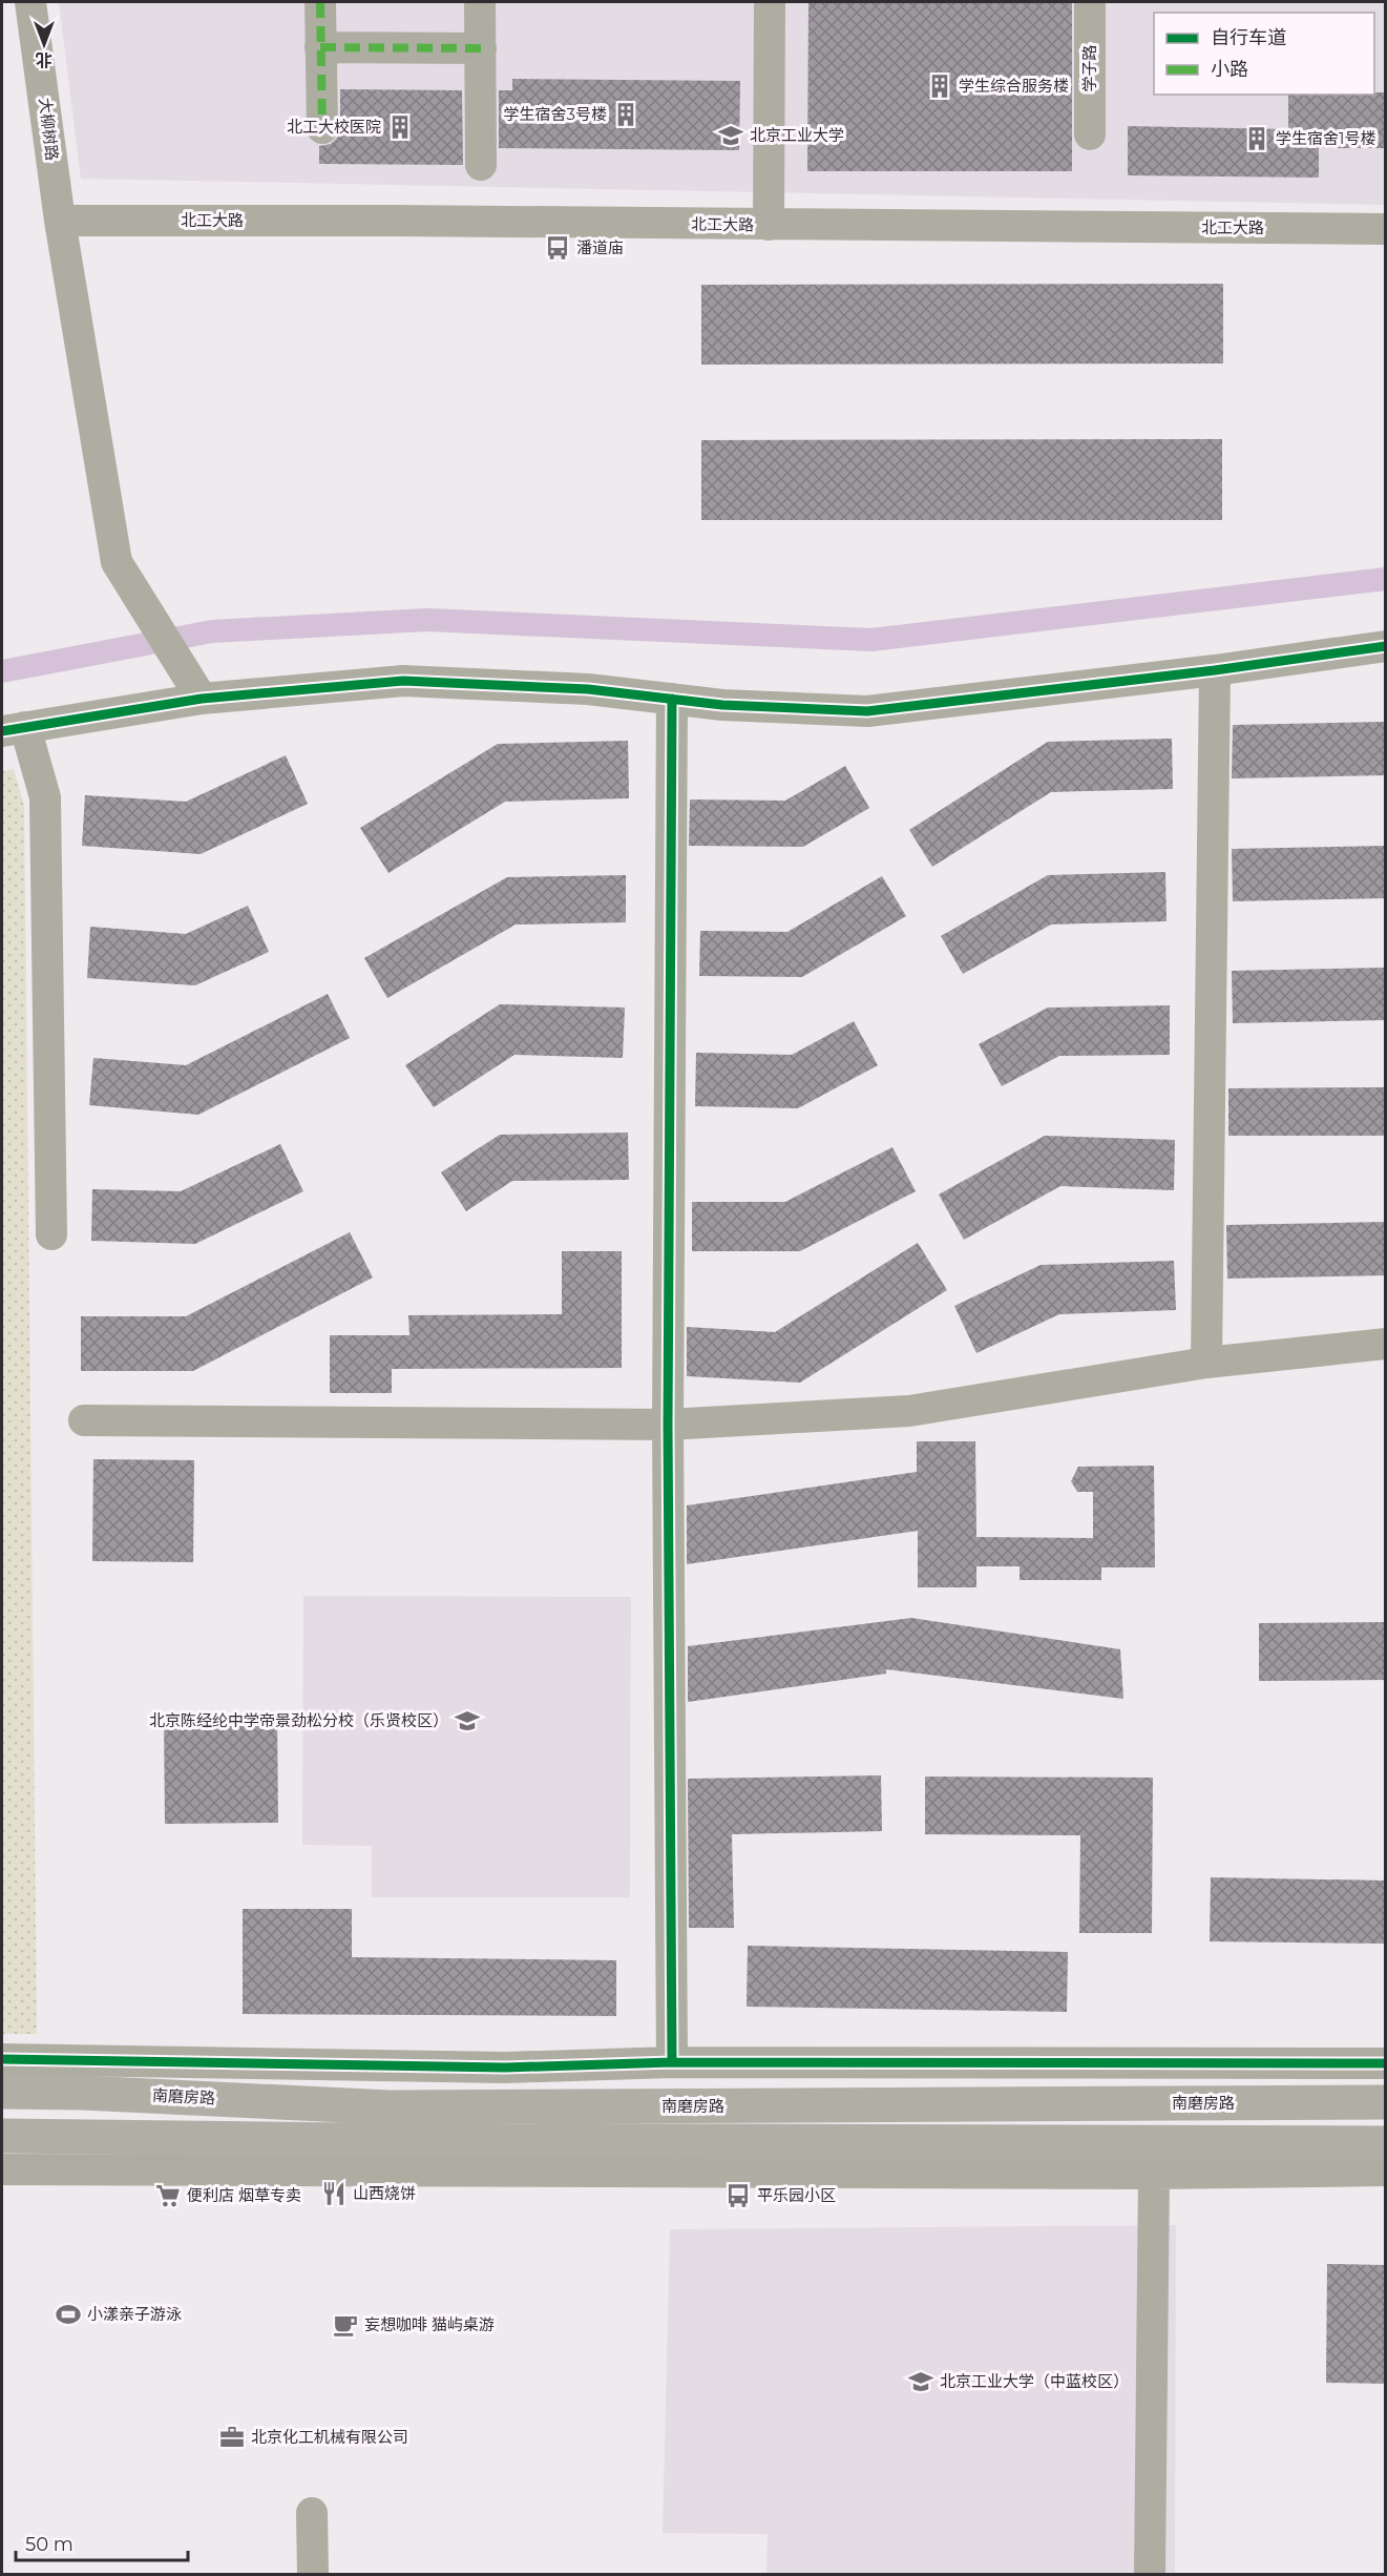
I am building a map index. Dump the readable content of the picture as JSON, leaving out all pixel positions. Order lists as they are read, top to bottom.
{
  "streets": {
    "main road": ["南磨房路"],
    "street": ["学子路", "大柳树路", "北工大路"]
  },
  "crossings": [
    ["大柳树路", "北工大路"]
  ],
  "places": {
    "building": [
      "学生综合服务楼",
      "学生宿舍3号楼",
      "北工大校医院",
      "学生宿舍1号楼"
    ],
    "school or university": ["北京工业大学", "北京陈经纶中学帝景劲松分校（乐贤校区）", "北京工业大学（中蓝校区）"],
    "bus stop": ["潘道庙", "平乐园小区"],
    "restaurant": ["山西烧饼"],
    "supermarket": ["便利店 烟草专卖"],
    "sports": ["小漾亲子游泳"],
    "cafe": ["妄想咖啡 猫屿桌游"],
    "office": ["北京化工机械有限公司"]
  },
  "legend": ["自行车道", "小路"],
  "scale_bar": "50 m",
  "north": "bottom"
}
